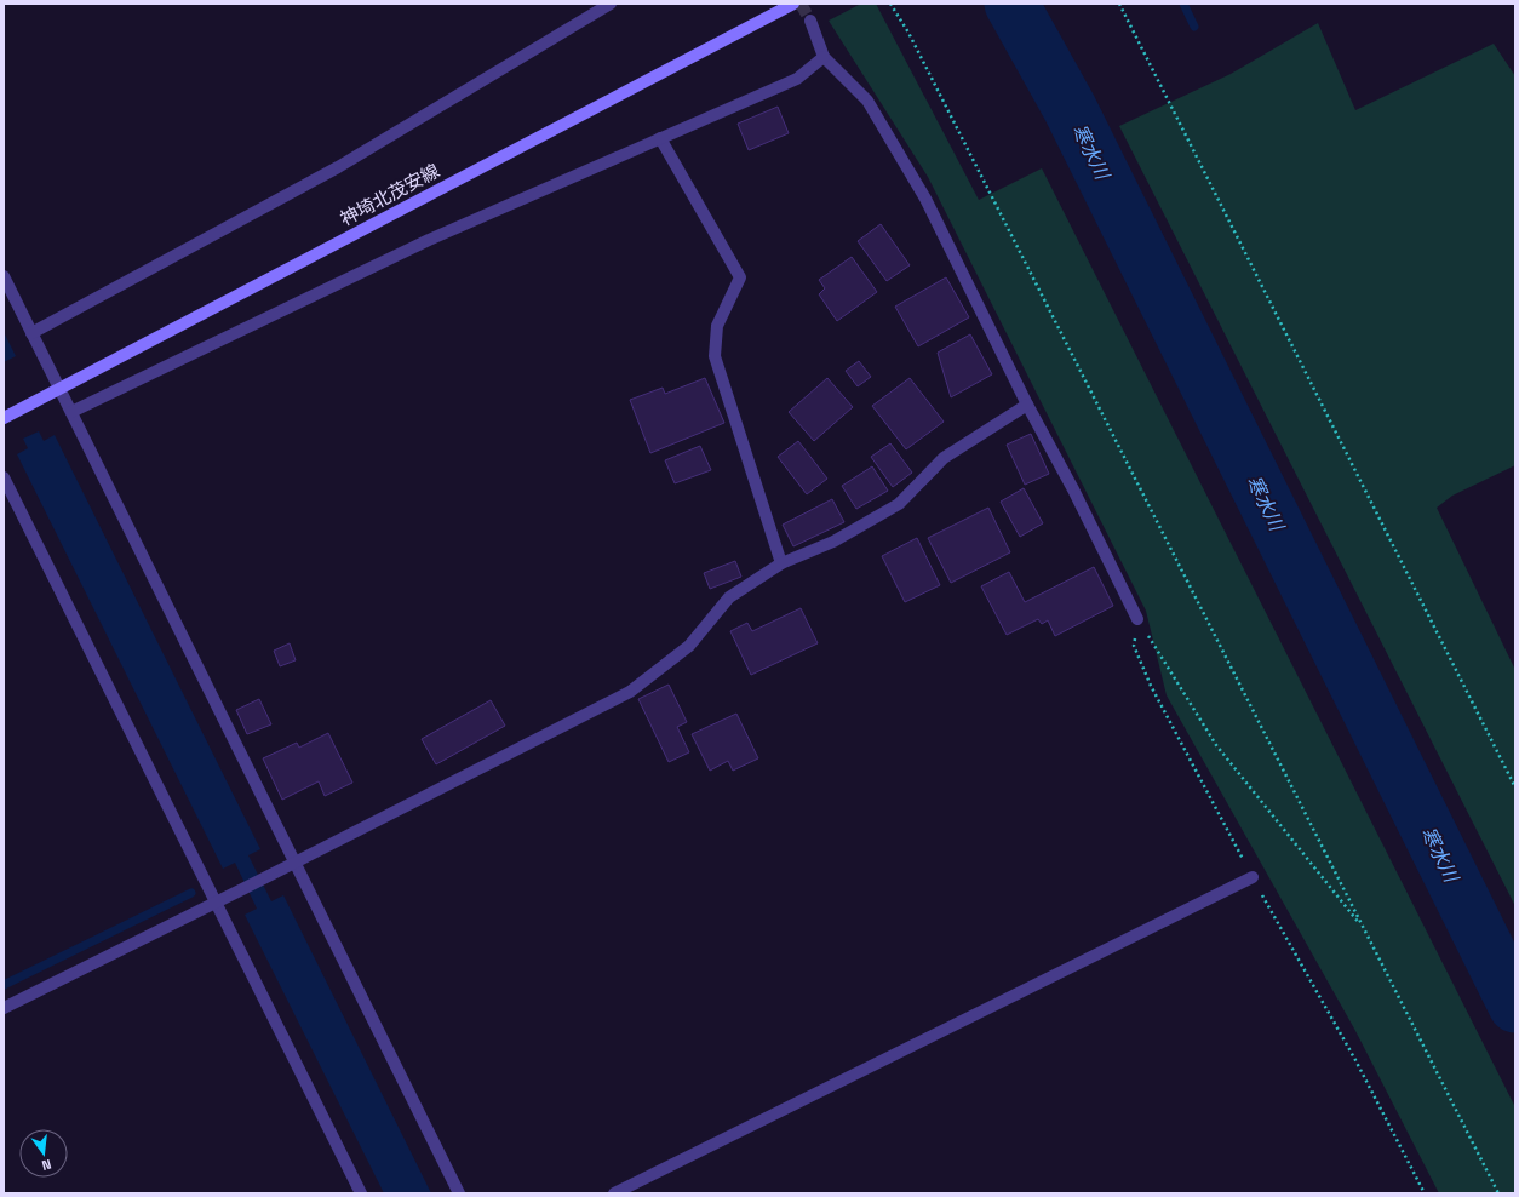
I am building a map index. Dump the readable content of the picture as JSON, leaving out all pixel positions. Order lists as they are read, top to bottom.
{
  "streets": {
    "main road": ["神埼北茂安線"]
  },
  "water": ["寒水川"],
  "north": "bottom"
}
